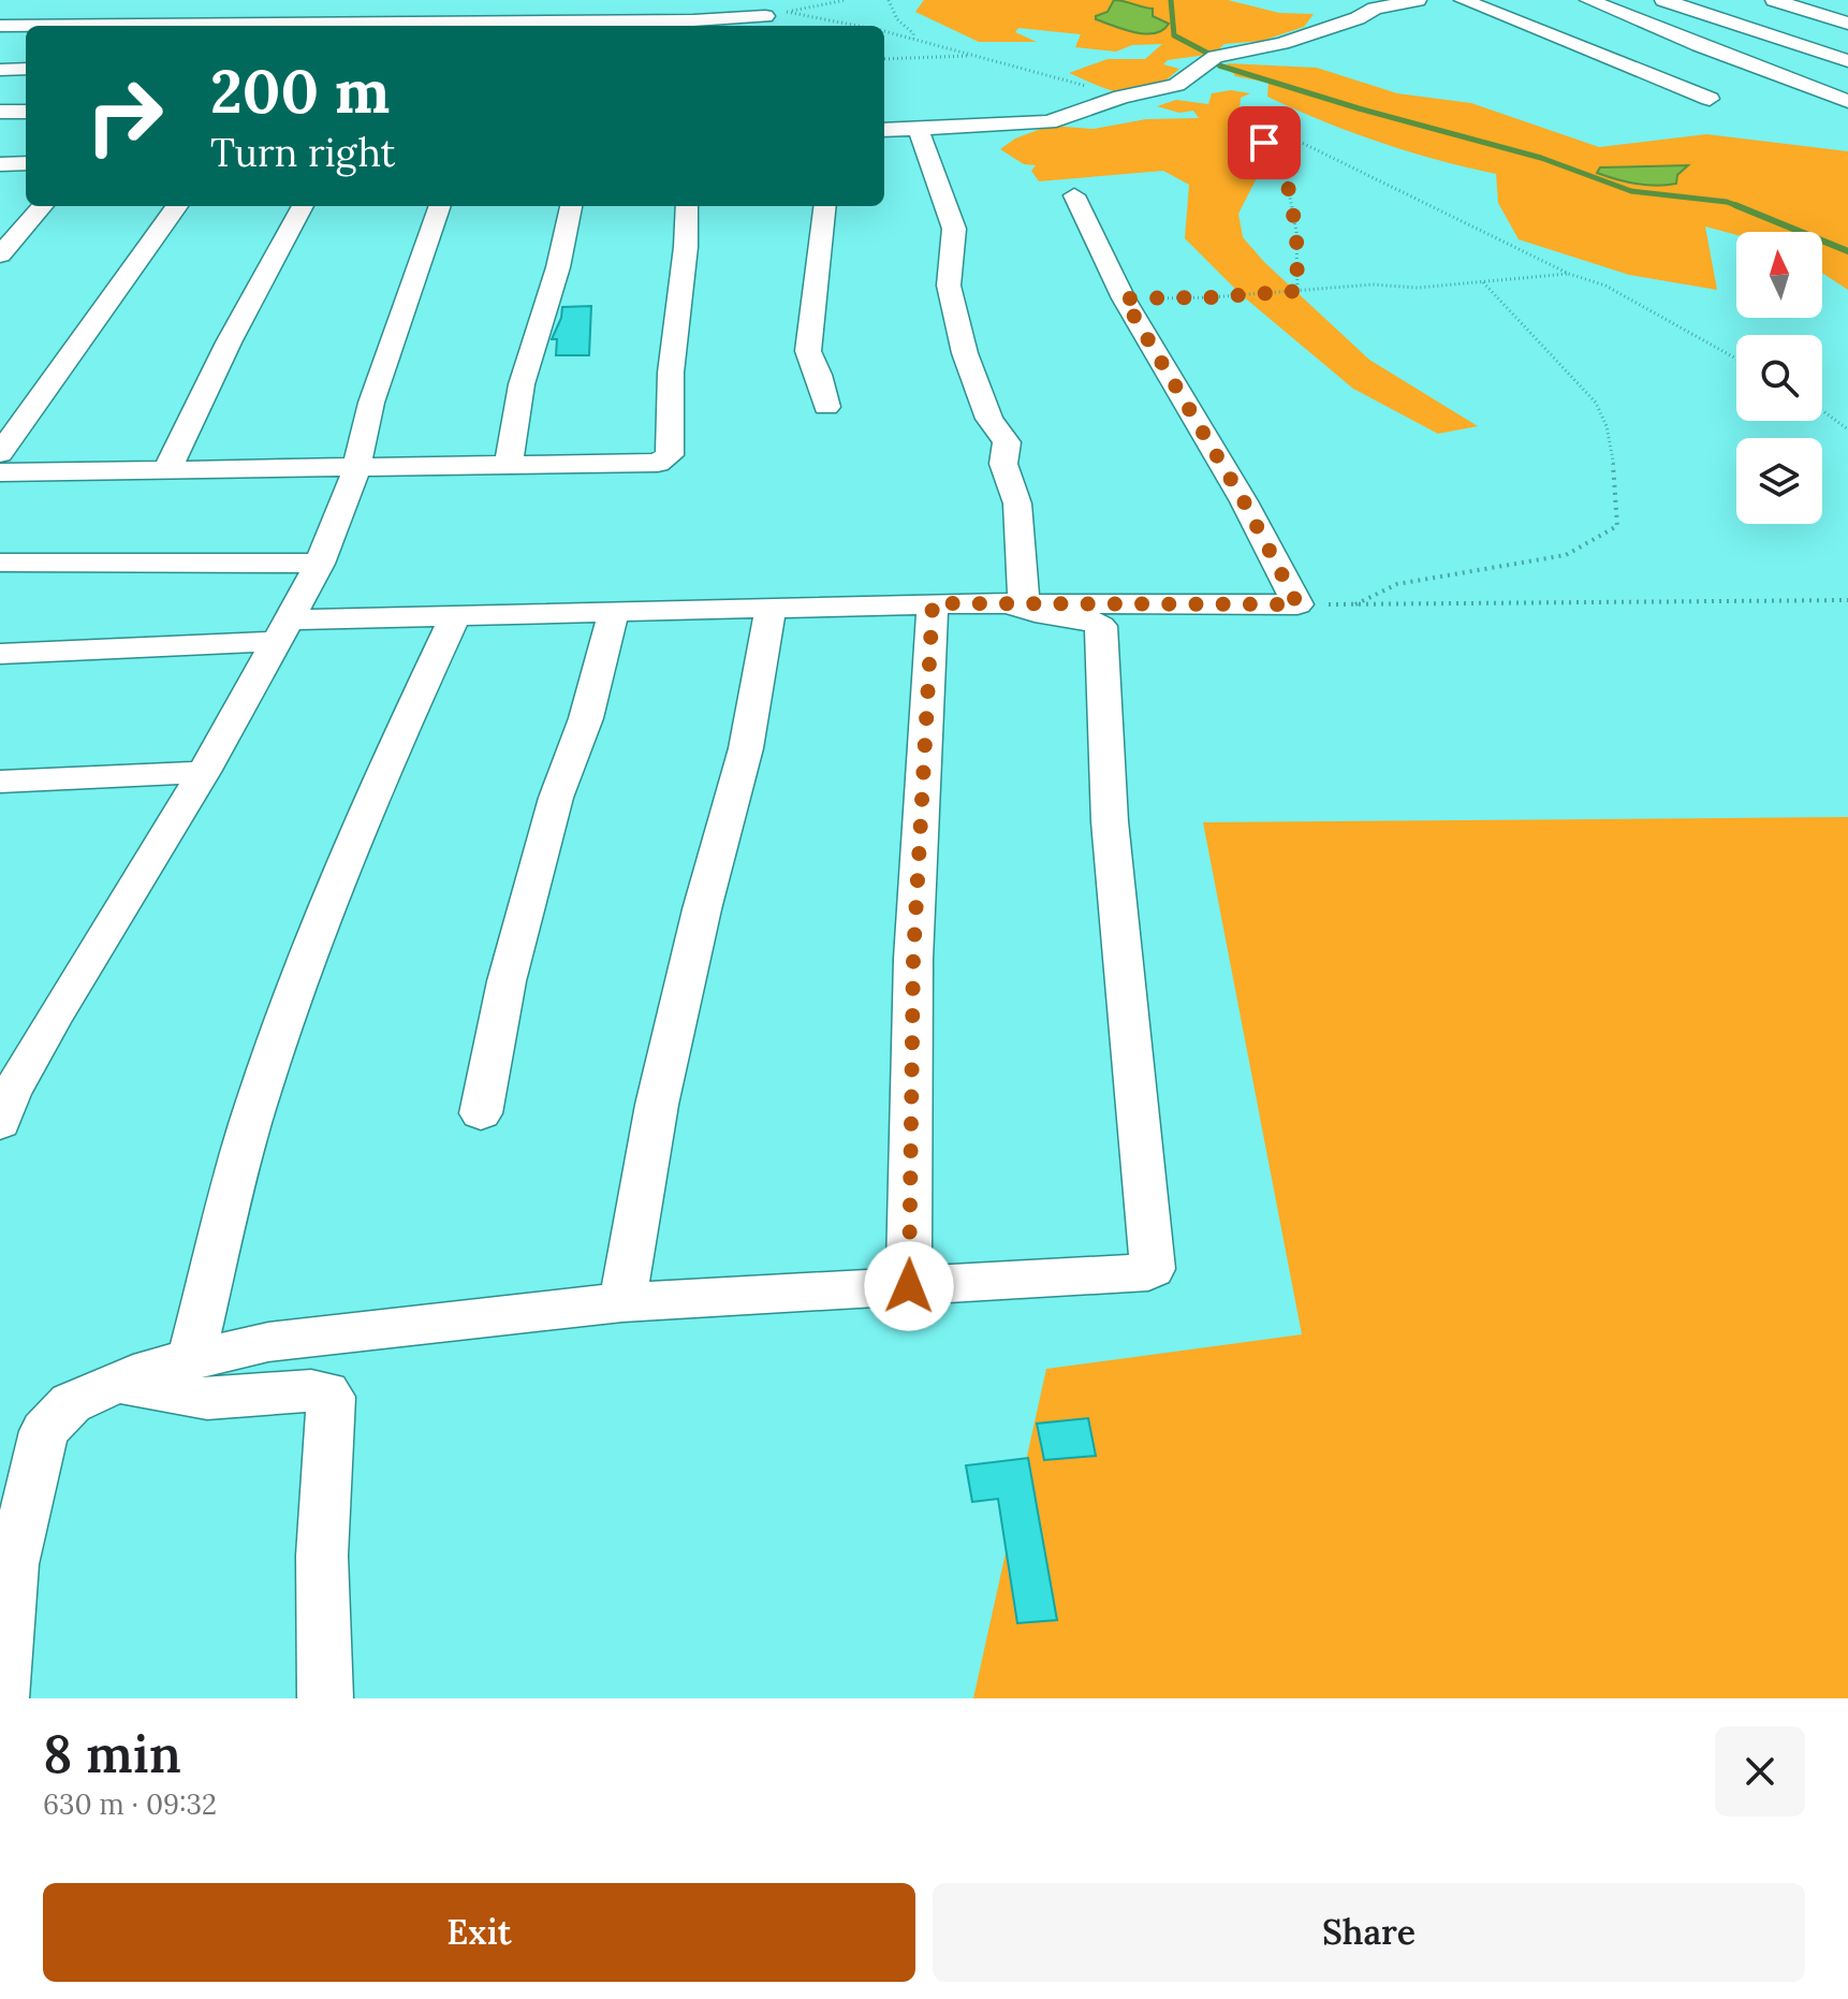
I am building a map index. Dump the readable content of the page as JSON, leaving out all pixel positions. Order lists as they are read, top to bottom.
{
  "north": "top",
  "page": {
    "turn": ["200 m", "Turn right"],
    "heading": ["8 min", "630 m · 09:32"],
    "buttons": ["Exit", "Share"]
  }
}
